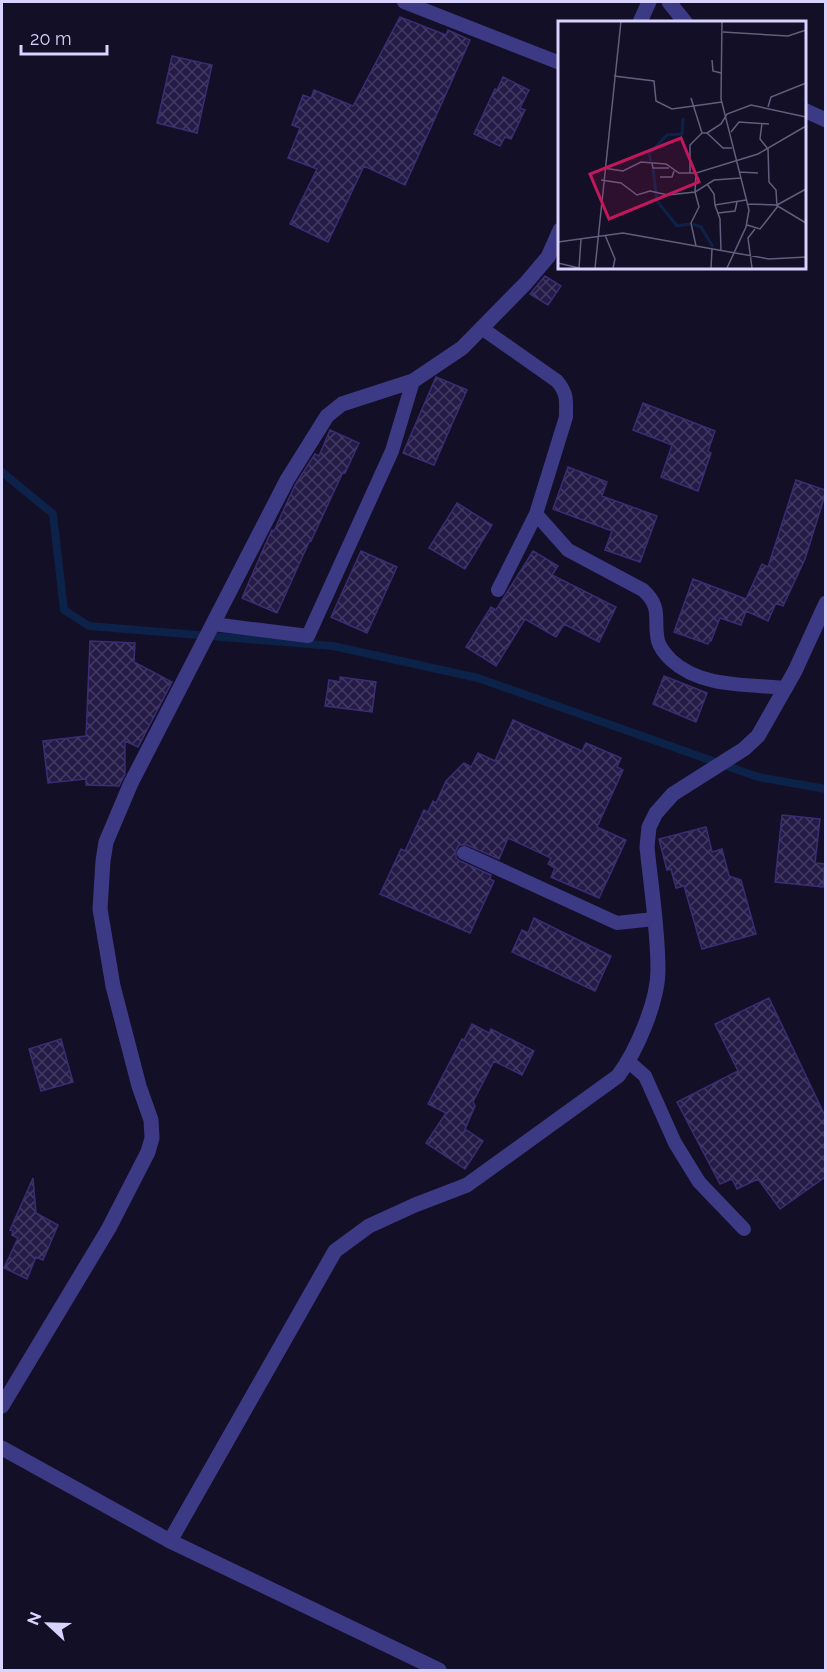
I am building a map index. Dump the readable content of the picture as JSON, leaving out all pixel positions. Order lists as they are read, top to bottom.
{
  "scale_bar": "20 m",
  "north": "left"
}
